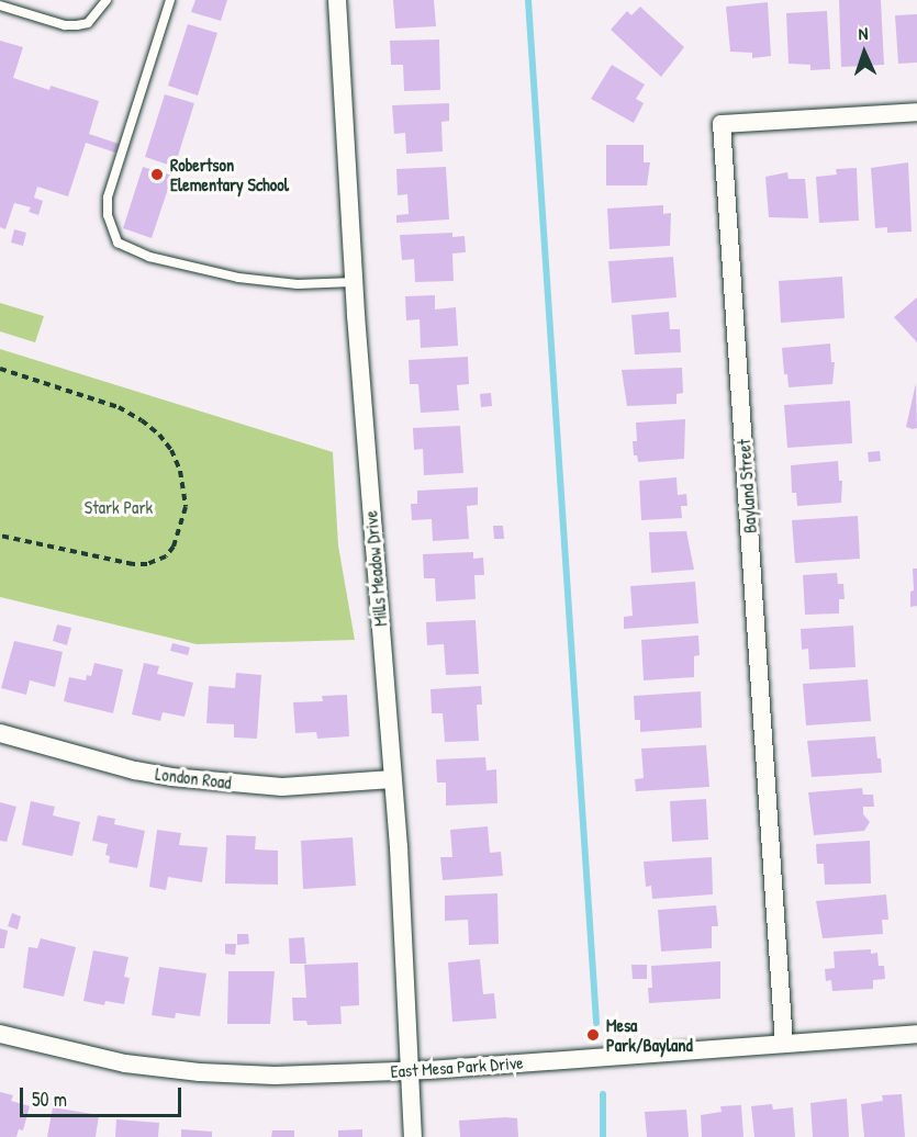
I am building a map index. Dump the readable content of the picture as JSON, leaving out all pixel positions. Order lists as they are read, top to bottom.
{
  "streets": {
    "street": [
      "Bayland Street",
      "Mills Meadow Drive",
      "London Road",
      "East Mesa Park Drive"
    ]
  },
  "crossings": [
    ["Bayland Street", "East Mesa Park Drive"],
    ["Mills Meadow Drive", "London Road"],
    ["Mills Meadow Drive", "East Mesa Park Drive"]
  ],
  "parks": ["Stark Park"],
  "places": ["Robertson Elementary School", "Mesa Park/Bayland"],
  "scale_bar": "50 m",
  "north": "top"
}
